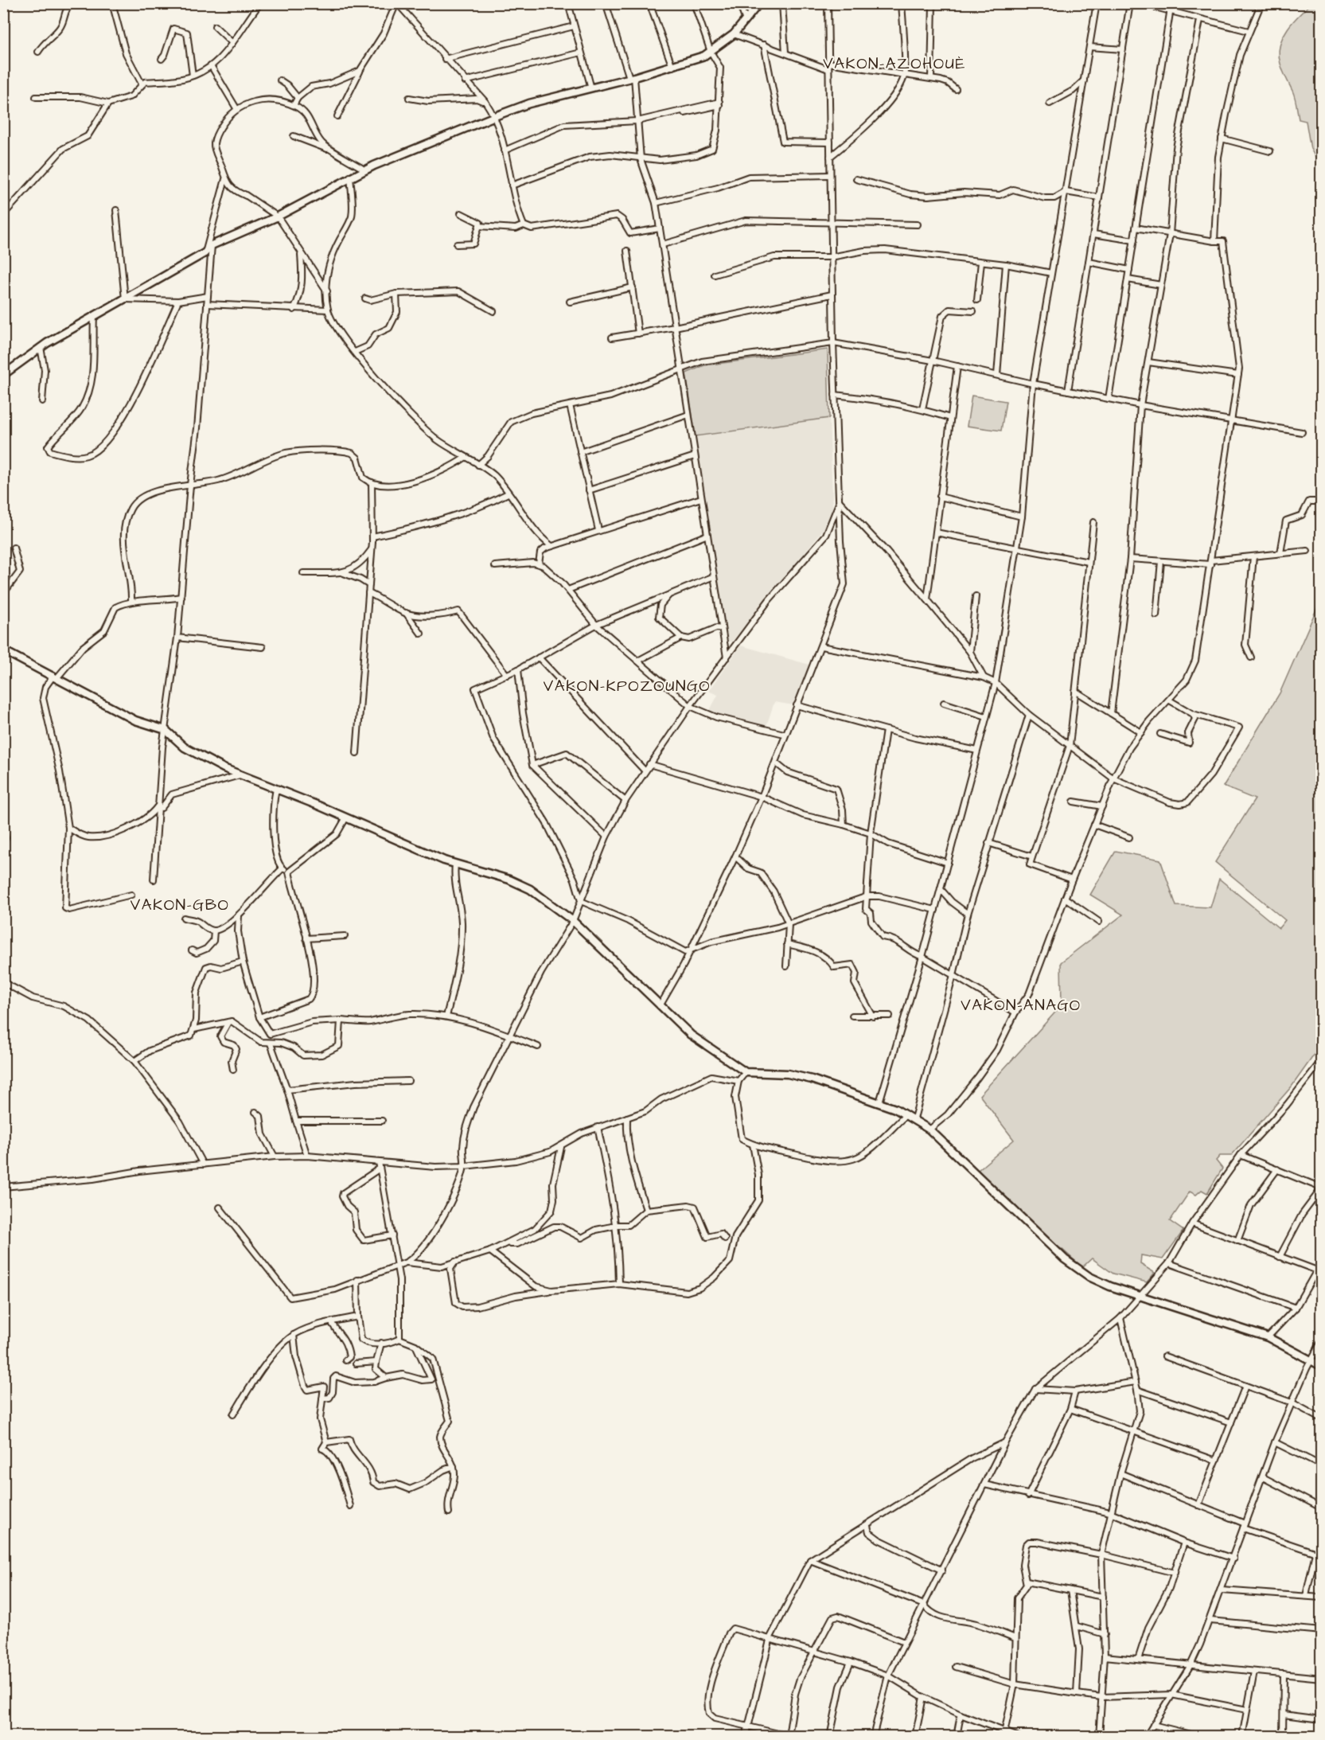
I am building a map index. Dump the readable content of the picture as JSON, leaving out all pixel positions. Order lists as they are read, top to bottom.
{
  "districts": [
    "VAKON-AZOHOUÈ",
    "VAKON-KPOZOUNGO",
    "VAKON-GBO",
    "VAKON-ANAGO"
  ]
}
